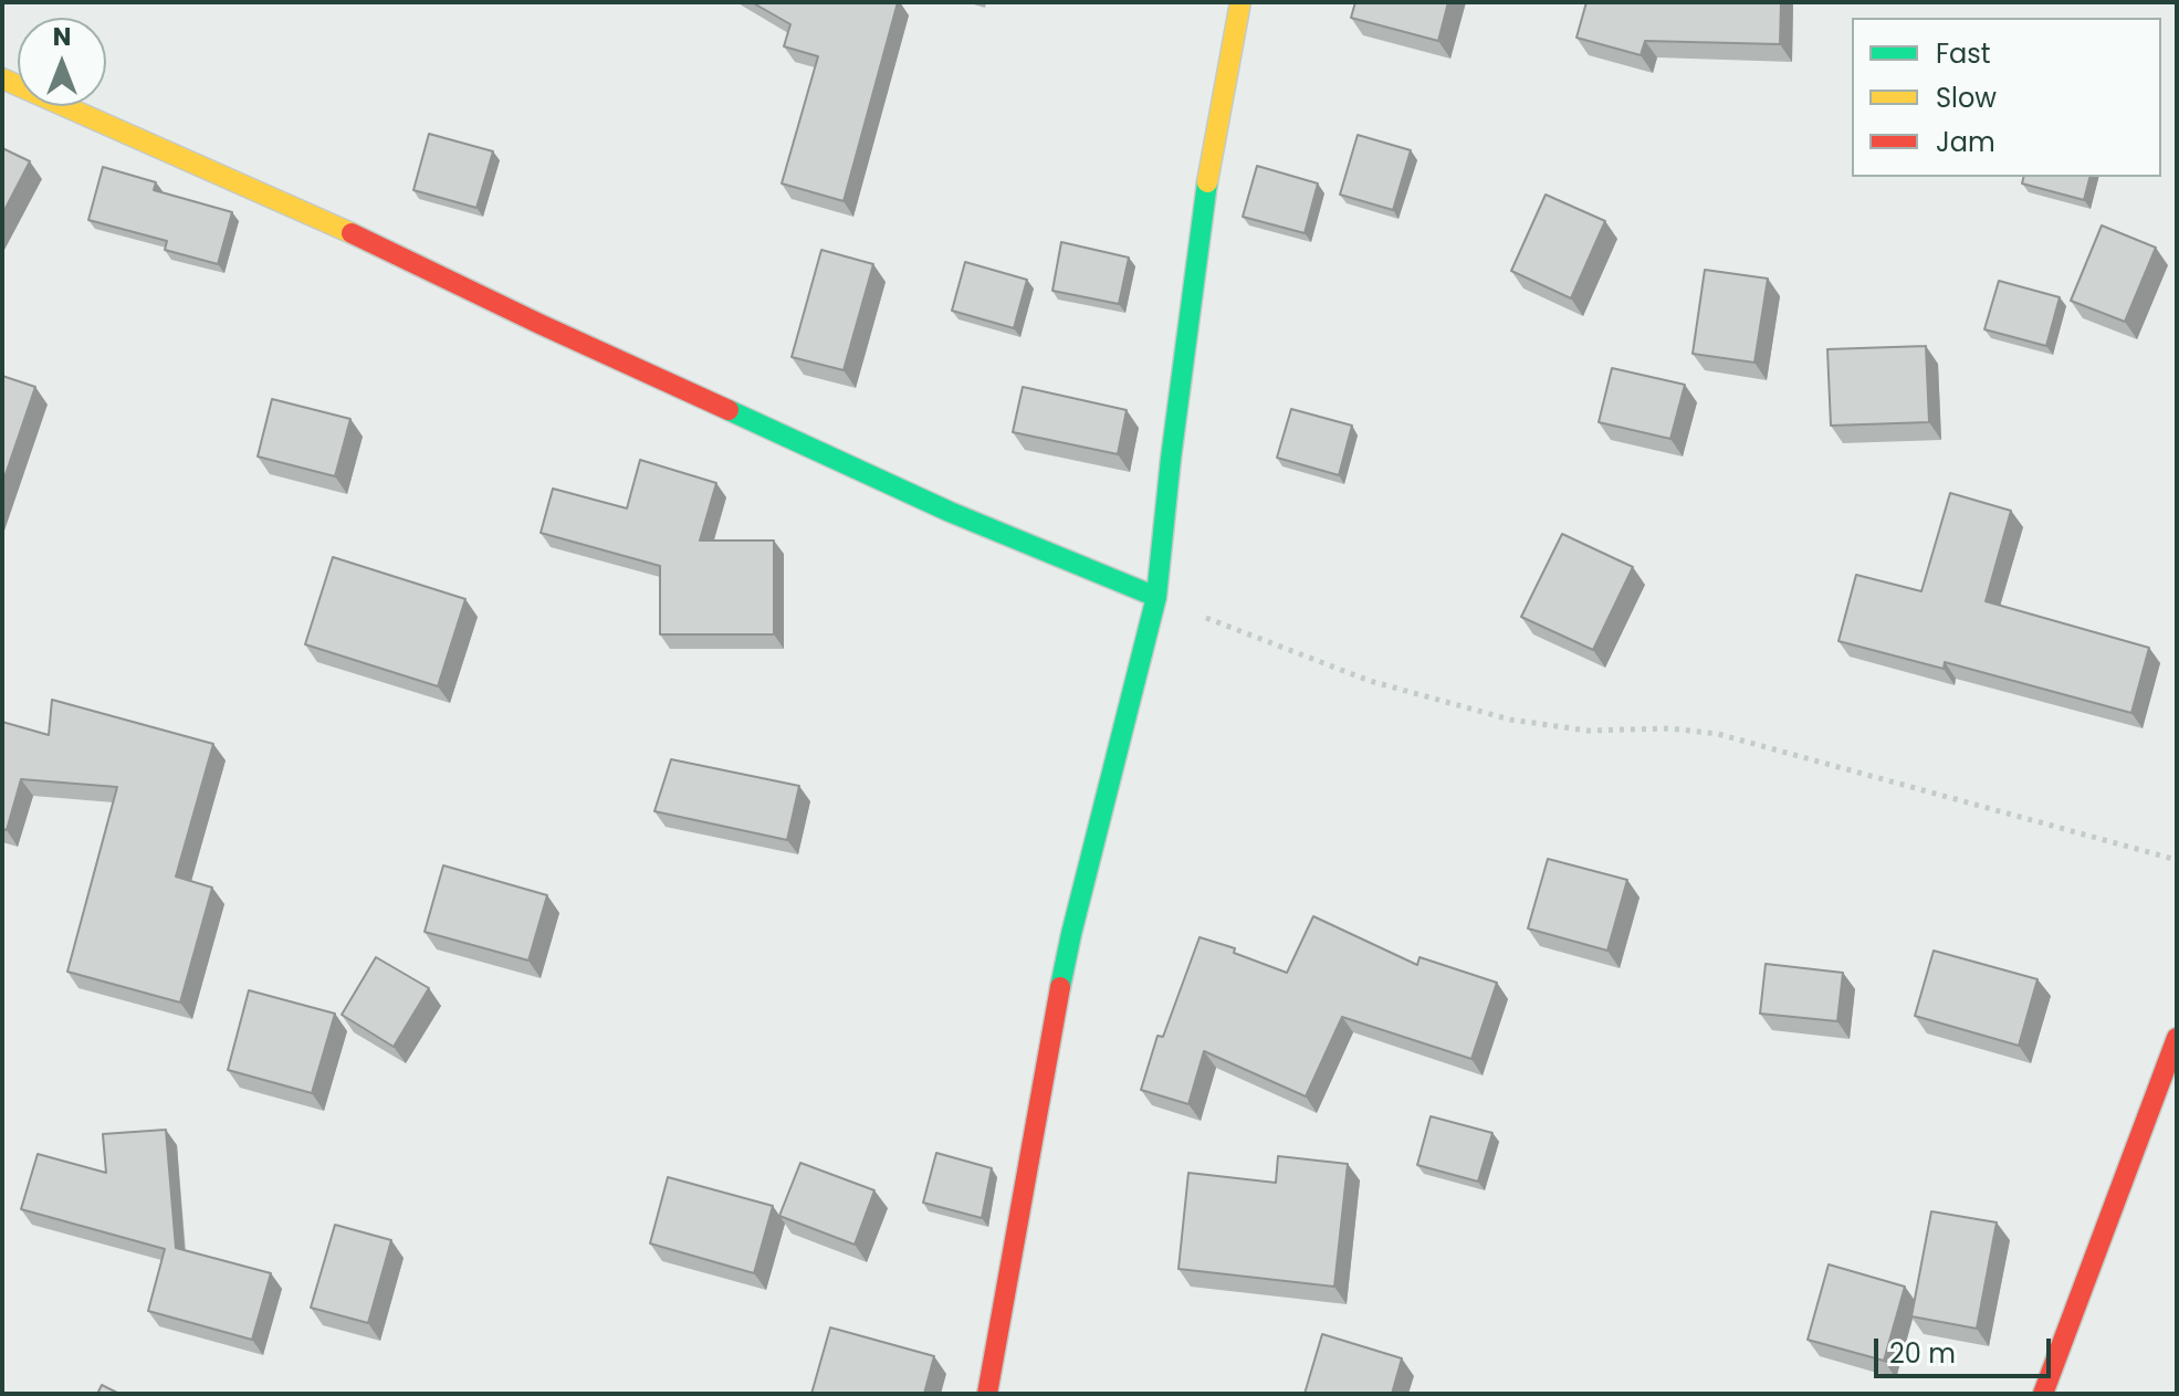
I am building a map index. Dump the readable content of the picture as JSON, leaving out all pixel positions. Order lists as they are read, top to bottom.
{
  "legend": ["Fast", "Slow", "Jam"],
  "scale_bar": "20 m",
  "north": "top"
}
